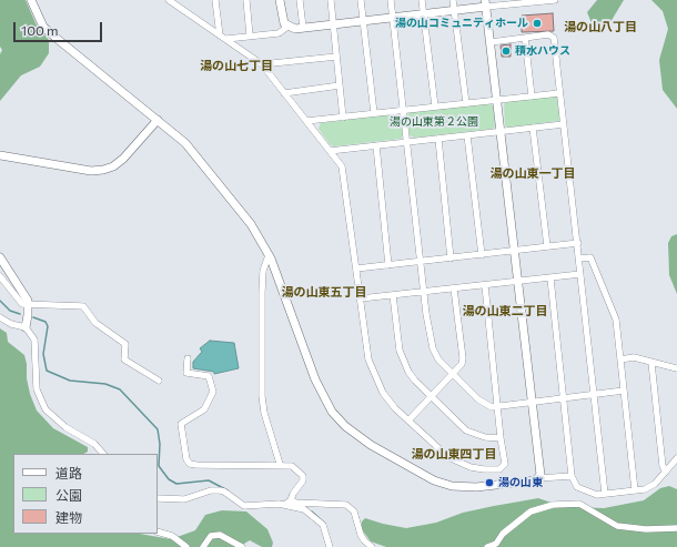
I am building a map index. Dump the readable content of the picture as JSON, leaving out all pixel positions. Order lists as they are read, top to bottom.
{
  "districts": [
    "湯の山八丁目",
    "湯の山七丁目",
    "湯の山東一丁目",
    "湯の山東五丁目",
    "湯の山東二丁目",
    "湯の山東四丁目"
  ],
  "parks": ["湯の山東第２公園"],
  "places": ["湯の山コミュニティホール", "積水ハウス", "湯の山東"],
  "legend": ["道路", "公園", "建物"],
  "scale_bar": "100 m"
}
